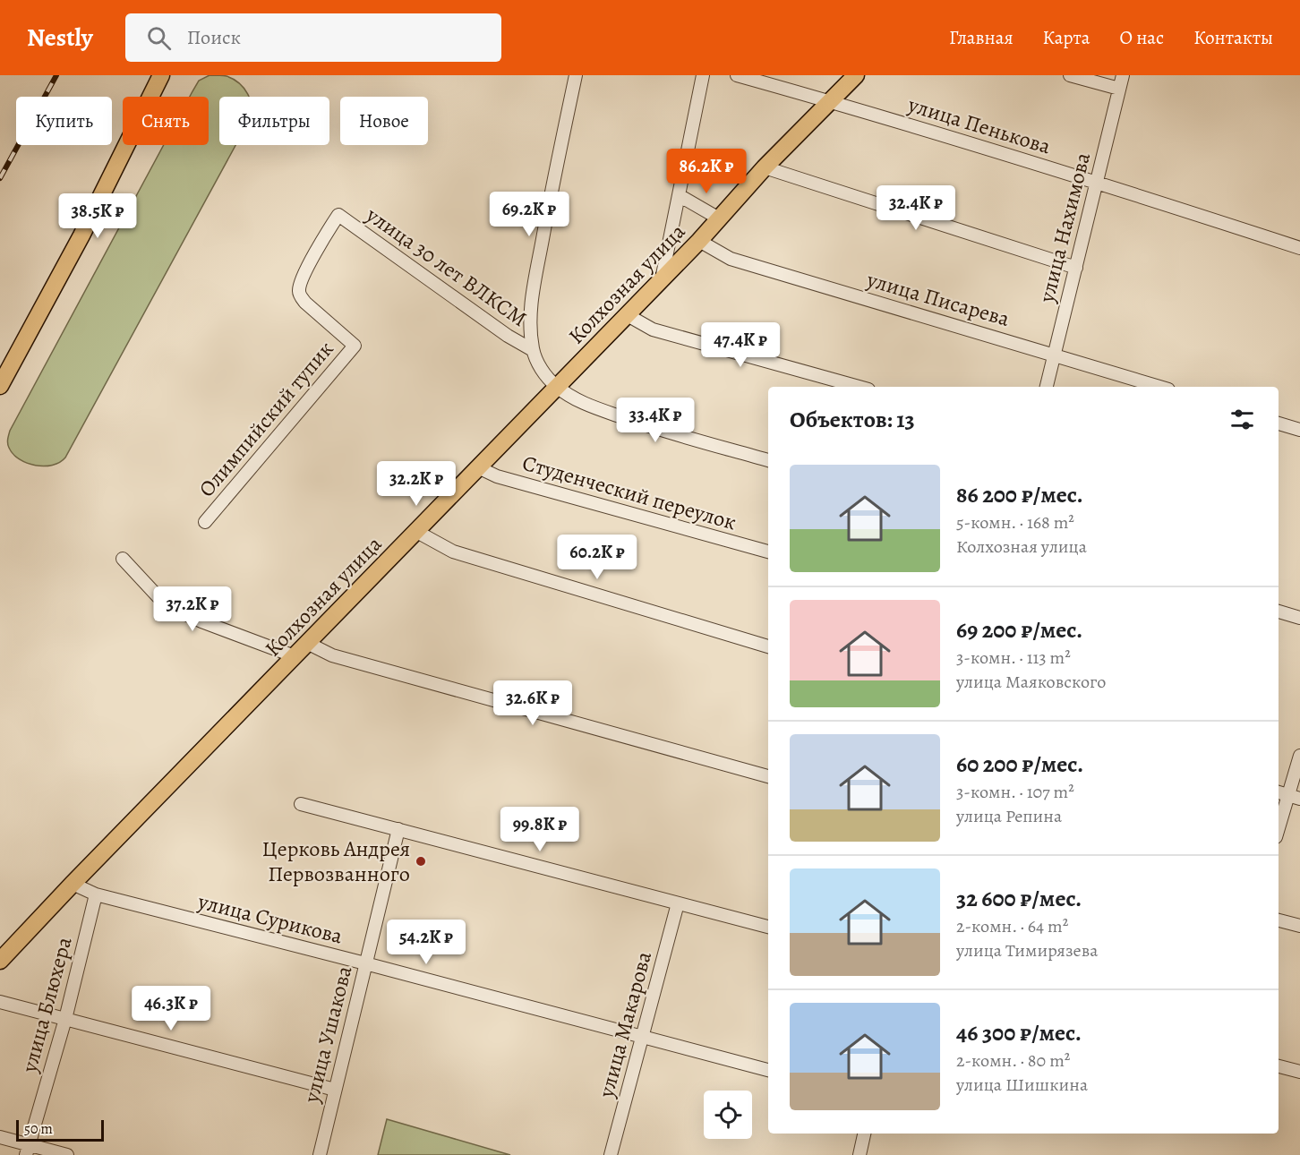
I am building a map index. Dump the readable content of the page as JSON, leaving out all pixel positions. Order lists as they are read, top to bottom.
{
  "streets": {
    "main road": ["Колхозная улица"],
    "street": [
      "улица Пенькова",
      "улица Нахимова",
      "улица 30 лет ВЛКСМ",
      "улица Писарева",
      "Олимпийский тупик",
      "Студенческий переулок",
      "улица Сурикова",
      "улица Блюхера",
      "улица Макарова",
      "улица Ушакова"
    ]
  },
  "crossings": [
    ["улица Пенькова", "улица Нахимова"],
    ["улица Пенькова", "Колхозная улица"],
    ["улица Нахимова", "улица Писарева"],
    ["улица 30 лет ВЛКСМ", "Олимпийский тупик"],
    ["Колхозная улица", "улица Писарева"],
    ["Колхозная улица", "Студенческий переулок"],
    ["Колхозная улица", "улица Сурикова"],
    ["улица Сурикова", "улица Блюхера"],
    ["улица Сурикова", "улица Макарова"],
    ["улица Сурикова", "улица Ушакова"]
  ],
  "places": ["Церковь Андрея Первозванного"],
  "scale_bar": "50 m",
  "page": {
    "header": "Nestly",
    "search": "Поиск",
    "nav": [
      "Главная",
      "Карта",
      "О нас",
      "Контакты"
    ],
    "chip": [
      "Купить",
      "Снять",
      "Фильтры",
      "Новое"
    ],
    "price": [
      "86.2K ₽",
      "32.4K ₽",
      "69.2K ₽",
      "38.5K ₽",
      "47.4K ₽",
      "33.4K ₽",
      "32.2K ₽",
      "60.2K ₽",
      "37.2K ₽",
      "32.6K ₽",
      "99.8K ₽",
      "54.2K ₽",
      "46.3K ₽"
    ],
    "heading": "Объектов: 13",
    "list": [
      {
        "name": "86 200 ₽/мес.",
        "note": "5-комн. · 168 m² · Колхозная улица"
      },
      {
        "name": "69 200 ₽/мес.",
        "note": "3-комн. · 113 m² · улица Маяковского"
      },
      {
        "name": "60 200 ₽/мес.",
        "note": "3-комн. · 107 m² · улица Репина"
      },
      {
        "name": "32 600 ₽/мес.",
        "note": "2-комн. · 64 m² · улица Тимирязева"
      },
      {
        "name": "46 300 ₽/мес.",
        "note": "2-комн. · 80 m² · улица Шишкина"
      }
    ],
    "scale": "50 m"
  }
}
